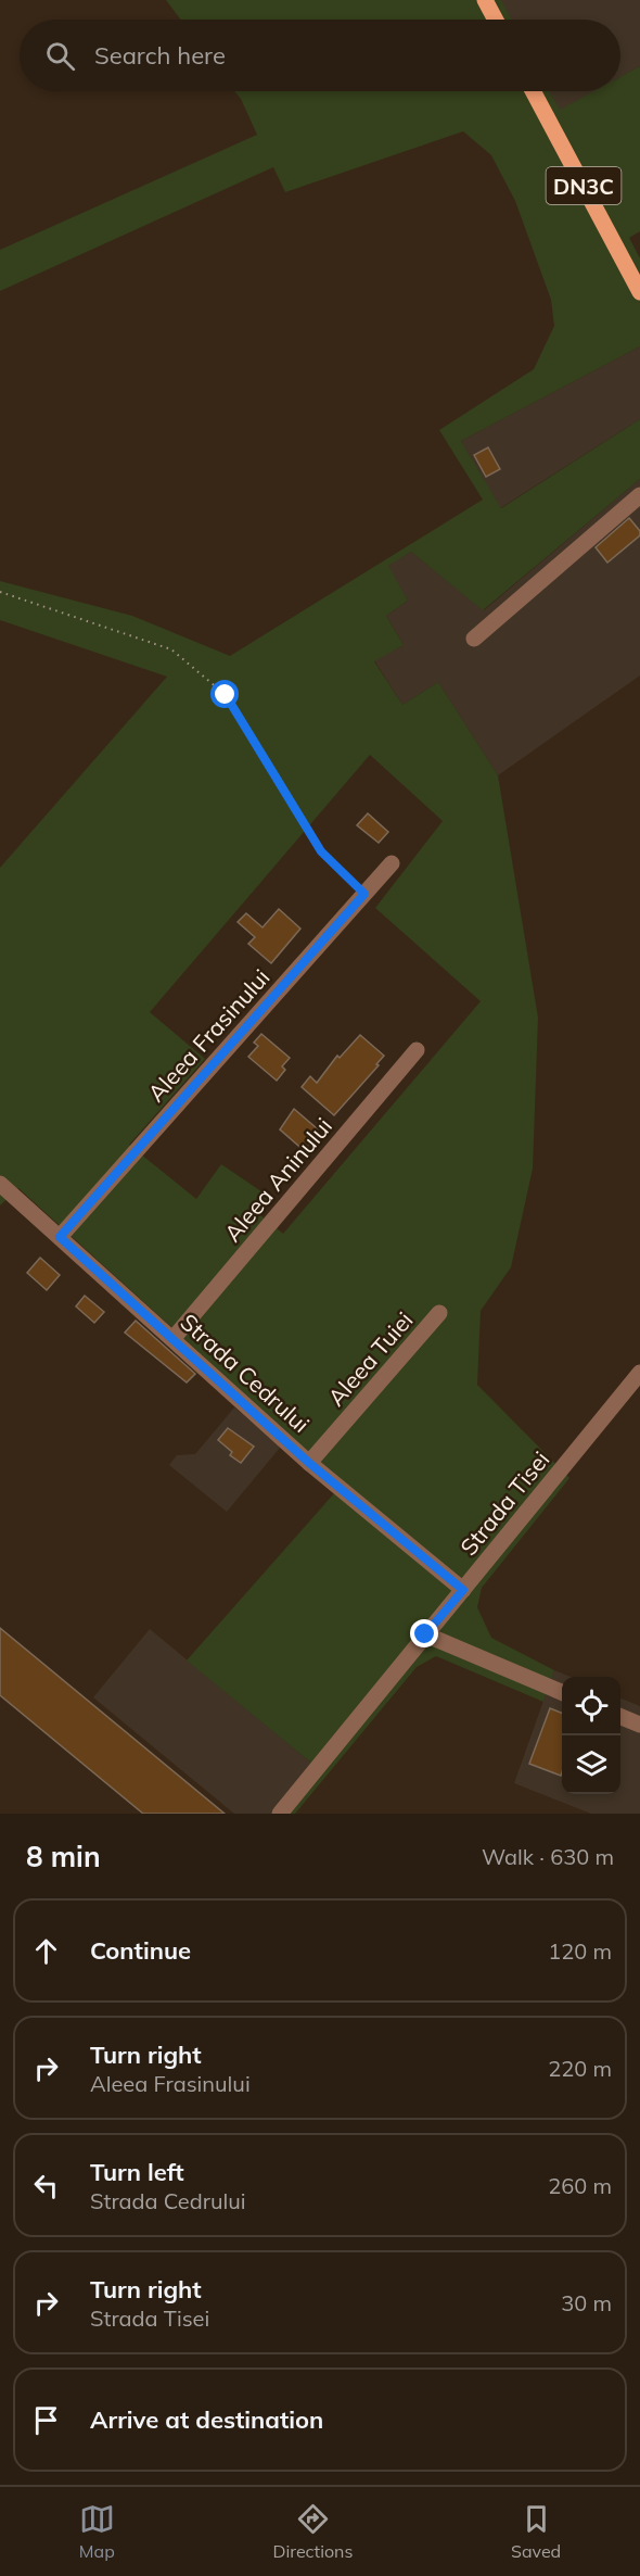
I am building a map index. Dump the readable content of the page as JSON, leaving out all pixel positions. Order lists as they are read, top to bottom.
{
  "streets": {
    "main road": ["DN3C"],
    "lane": [
      "Aleea Frasinului",
      "Aleea Aninului",
      "Aleea Tuiei",
      "Strada Cedrului",
      "Strada Tisei"
    ]
  },
  "crossings": [
    ["Aleea Frasinului", "Strada Cedrului"],
    ["Aleea Aninului", "Strada Cedrului"],
    ["Aleea Tuiei", "Strada Cedrului"],
    ["Strada Cedrului", "Strada Tisei"]
  ],
  "page": {
    "search": "Search here",
    "heading": ["8 min", "Walk · 630 m"],
    "list": [
      ["Continue", "120 m"],
      ["Turn right", "Aleea Frasinului", "220 m"],
      ["Turn left", "Strada Cedrului", "260 m"],
      ["Turn right", "Strada Tisei", "30 m"],
      "Arrive at destination"
    ],
    "nav": ["Map", "Directions", "Saved"]
  }
}
